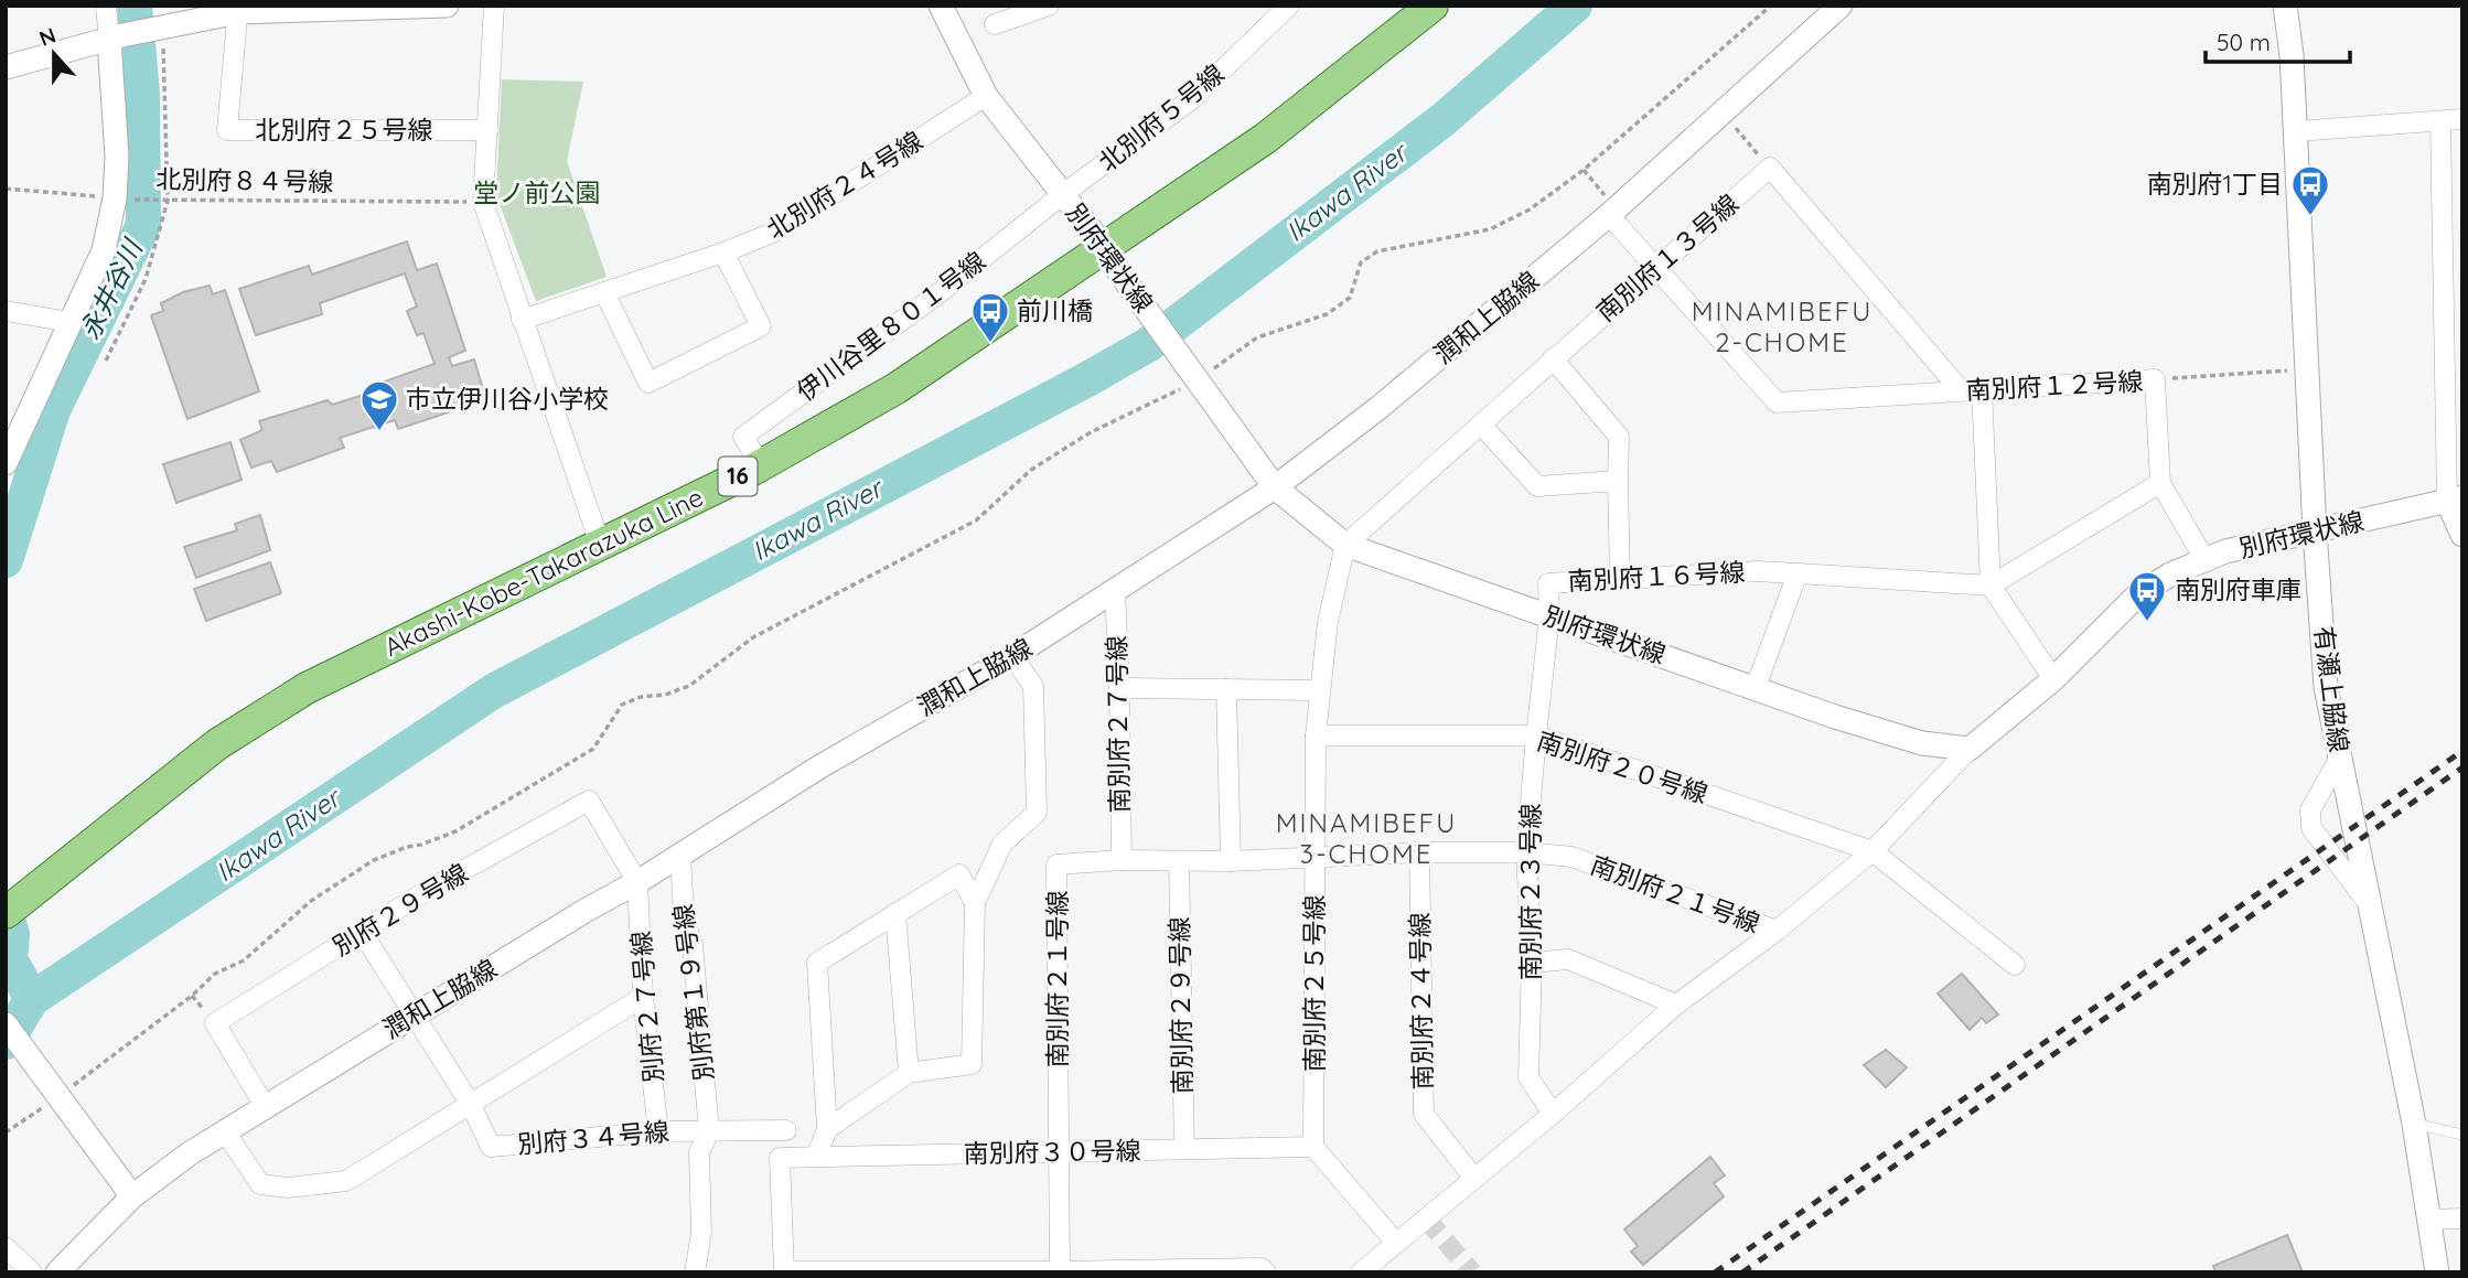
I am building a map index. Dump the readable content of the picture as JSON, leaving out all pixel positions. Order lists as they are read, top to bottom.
{
  "streets": {
    "main road": ["16", "Akashi-Kobe-Takarazuka Line"],
    "street": [
      "北別府５号線",
      "北別府２５号線",
      "北別府２４号線",
      "別府環状線",
      "南別府１３号線",
      "潤和上脇線",
      "伊川谷里８０１号線",
      "南別府１２号線",
      "南別府１６号線",
      "有瀬上脇線",
      "南別府２７号線",
      "南別府２０号線",
      "南別府２３号線",
      "南別府２１号線",
      "別府２９号線",
      "南別府２５号線",
      "別府第１９号線",
      "南別府２４号線",
      "南別府２９号線",
      "別府２７号線",
      "別府３４号線",
      "南別府３０号線"
    ],
    "path": ["北別府８４号線"]
  },
  "crossings": [
    ["北別府５号線", "別府環状線"],
    ["北別府５号線", "伊川谷里８０１号線"],
    ["北別府２４号線", "別府環状線"],
    ["別府環状線", "南別府１３号線"],
    ["別府環状線", "潤和上脇線"],
    ["別府環状線", "伊川谷里８０１号線"],
    ["別府環状線", "Akashi-Kobe-Takarazuka Line"],
    ["別府環状線", "南別府１６号線"],
    ["別府環状線", "有瀬上脇線"],
    ["別府環状線", "南別府２３号線"],
    ["別府環状線", "南別府２５号線"],
    ["南別府１３号線", "南別府１２号線"],
    ["南別府１３号線", "南別府２５号線"],
    ["潤和上脇線", "南別府１２号線"],
    ["潤和上脇線", "南別府２７号線"],
    ["潤和上脇線", "別府２９号線"],
    ["潤和上脇線", "別府第１９号線"],
    ["潤和上脇線", "別府２７号線"],
    ["潤和上脇線", "別府３４号線"],
    ["伊川谷里８０１号線", "Akashi-Kobe-Takarazuka Line"],
    ["南別府１６号線", "南別府２３号線"],
    ["南別府２７号線", "南別府２１号線"],
    ["南別府２０号線", "南別府２３号線"],
    ["南別府２０号線", "南別府２５号線"],
    ["南別府２３号線", "南別府２１号線"],
    ["南別府２１号線", "南別府２５号線"],
    ["南別府２１号線", "南別府２４号線"],
    ["南別府２１号線", "南別府２９号線"],
    ["南別府２１号線", "南別府３０号線"],
    ["別府２９号線", "別府２７号線"],
    ["別府２９号線", "別府３４号線"],
    ["南別府２５号線", "南別府３０号線"],
    ["別府第１９号線", "別府３４号線"],
    ["南別府２９号線", "南別府３０号線"],
    ["別府２７号線", "別府３４号線"]
  ],
  "districts": ["MINAMIBEFU 2-CHOME", "MINAMIBEFU 3-CHOME"],
  "water": ["Ikawa River", "永井谷川"],
  "parks": ["堂ノ前公園"],
  "places": {
    "bus stop": ["南別府1丁目", "前川橋", "南別府車庫"],
    "school or university": ["市立伊川谷小学校"]
  },
  "scale_bar": "50 m",
  "north": "top"
}
